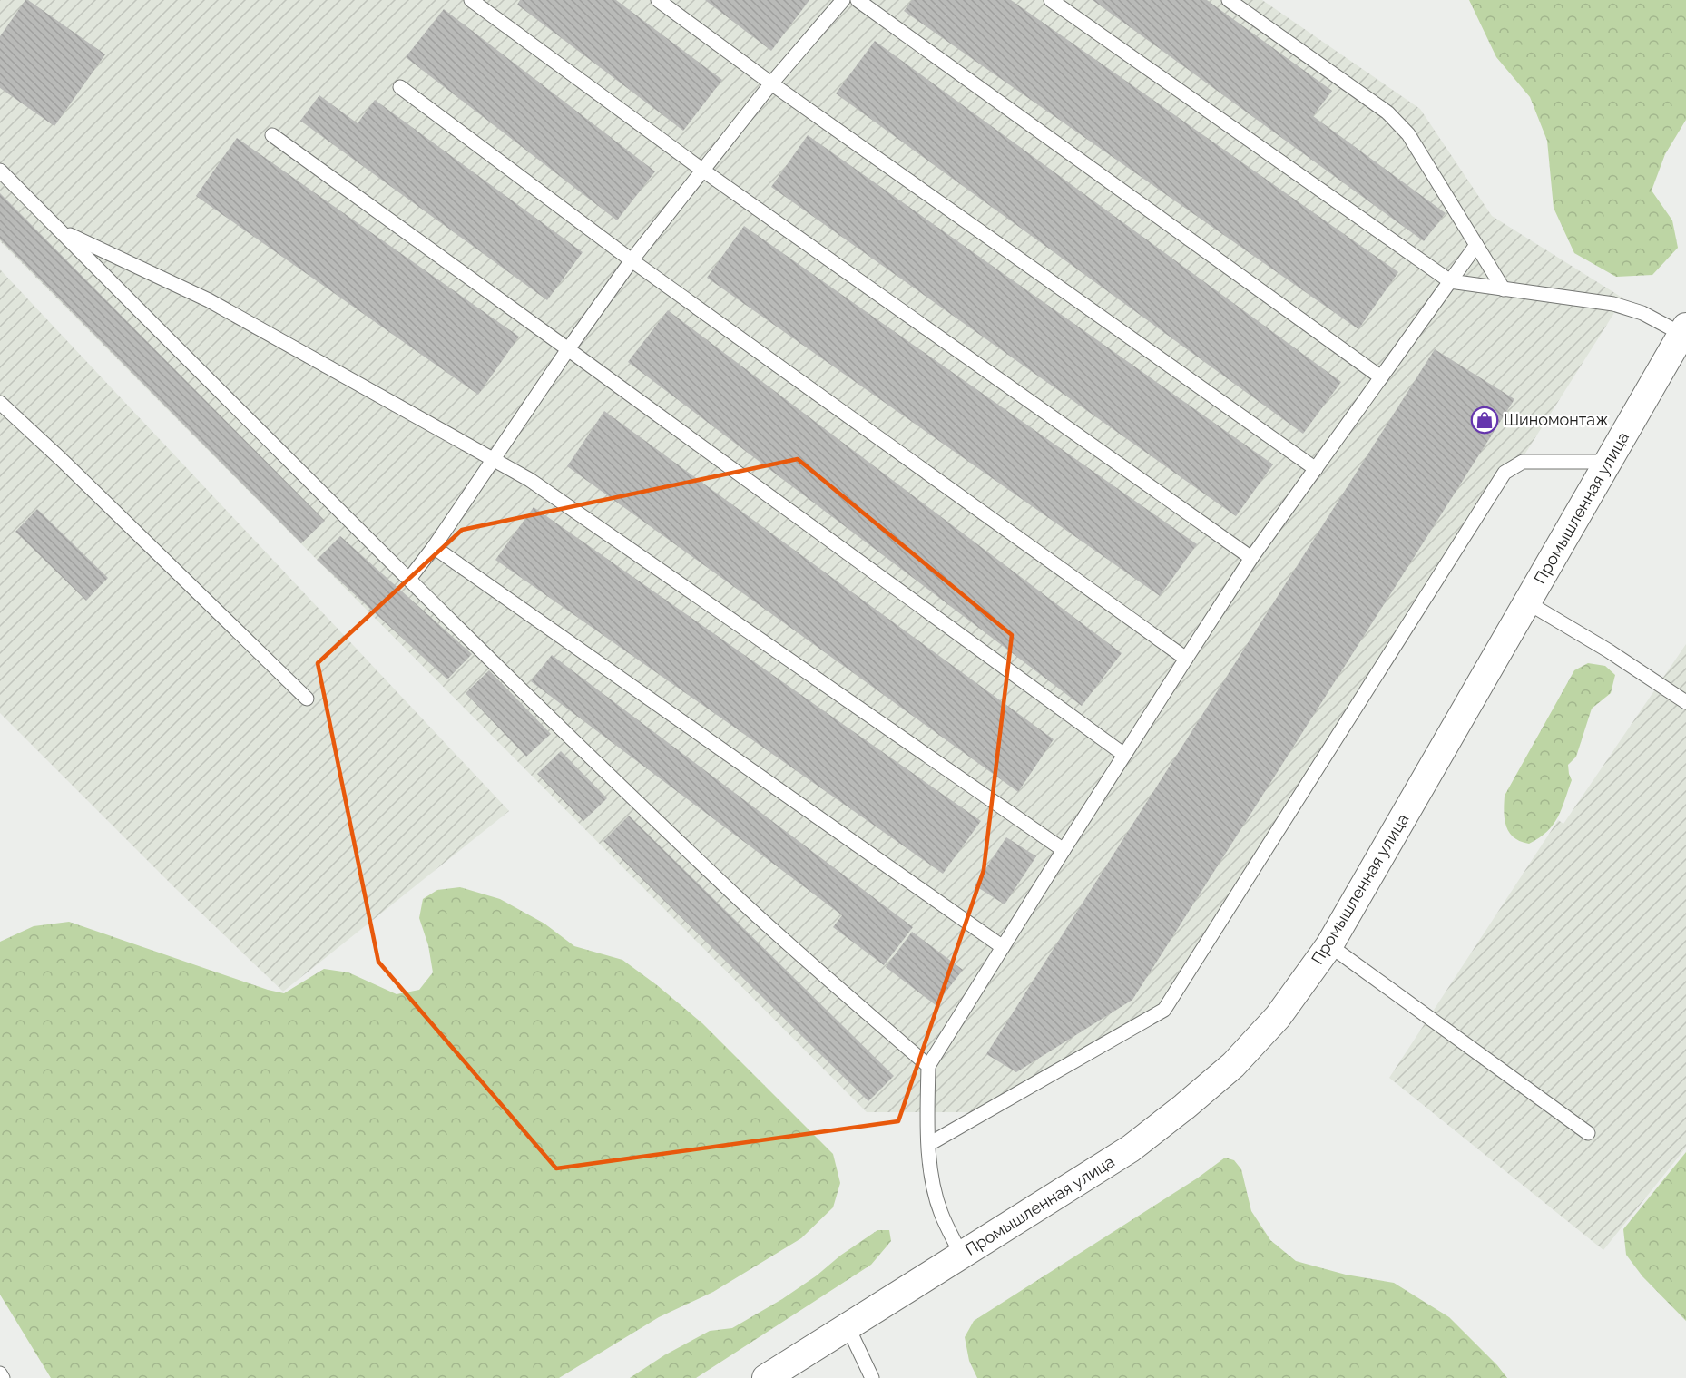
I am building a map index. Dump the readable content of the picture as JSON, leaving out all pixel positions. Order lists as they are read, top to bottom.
{
  "streets": {
    "street": ["Промышленная улица"]
  },
  "places": {
    "shop": ["Шиномонтаж"]
  }
}
